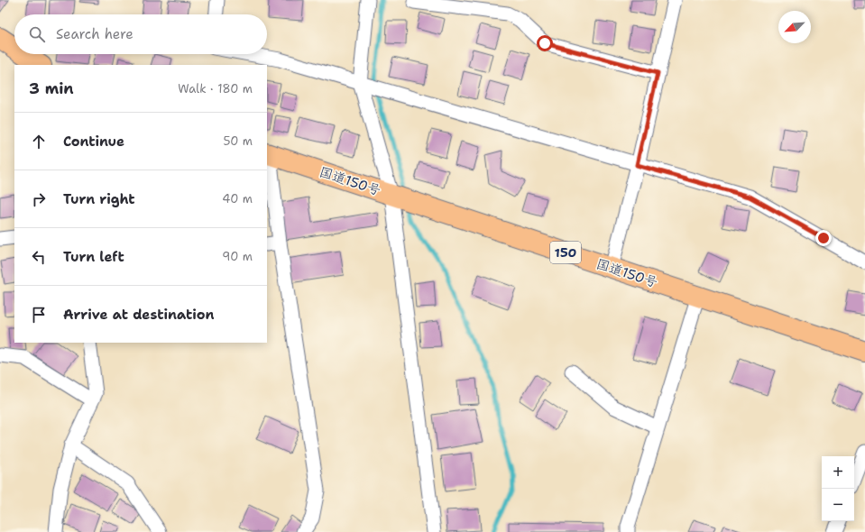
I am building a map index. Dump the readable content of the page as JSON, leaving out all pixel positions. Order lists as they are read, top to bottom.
{
  "streets": {
    "highway": ["国道150号", "150"]
  },
  "north": "bottom left",
  "page": {
    "search": "Search here",
    "heading": ["3 min", "Walk · 180 m"],
    "list": [
      ["Continue", "50 m"],
      ["Turn right", "40 m"],
      ["Turn left", "90 m"],
      "Arrive at destination"
    ],
    "map_buttons": ["+", "−"]
  }
}
